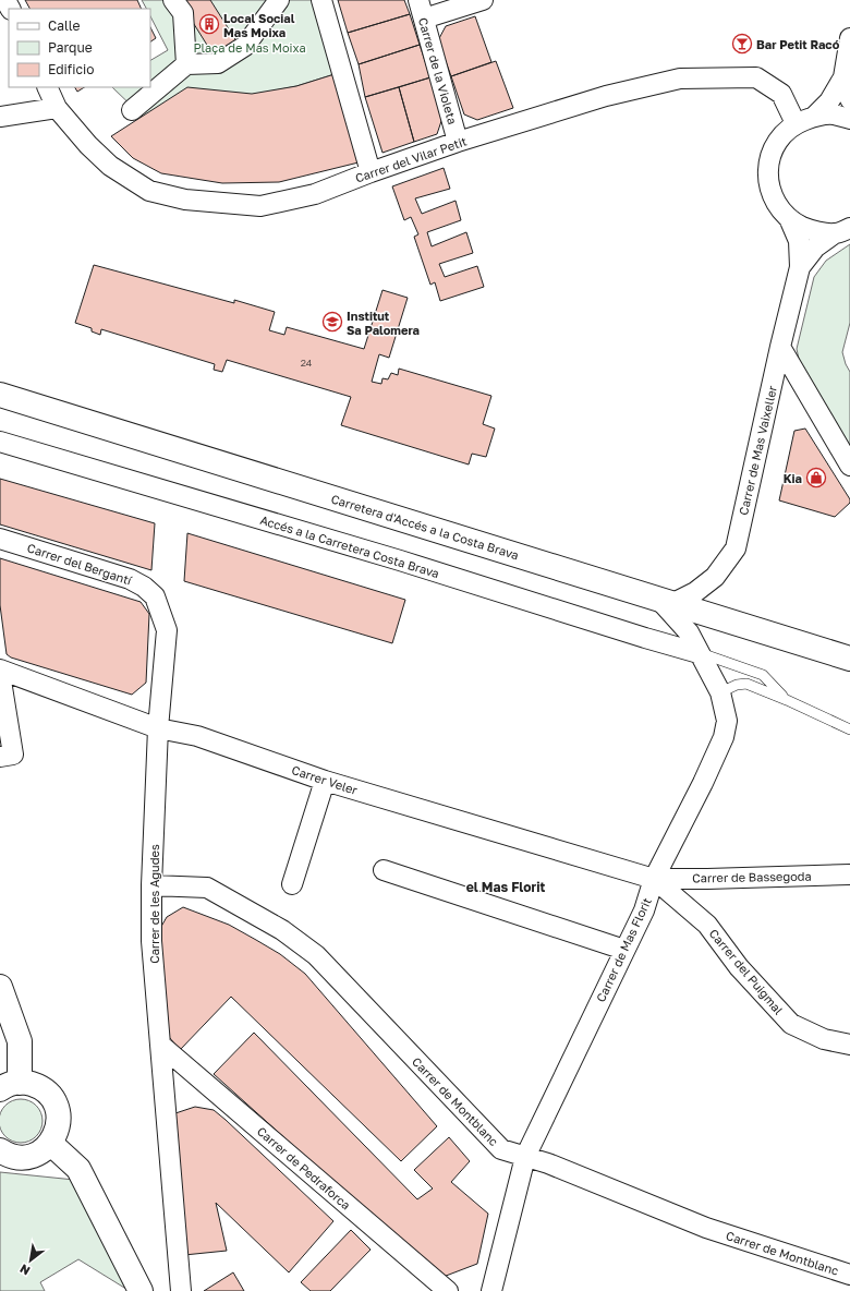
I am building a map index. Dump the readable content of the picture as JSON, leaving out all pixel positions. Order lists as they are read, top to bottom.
{
  "streets": {
    "main road": ["Carretera d'Accés a la Costa Brava"],
    "street": [
      "Carrer de la Violeta",
      "Carrer del Vilar Petit",
      "Carrer de Mas Vaixeller",
      "Accés a la Carretera Costa Brava",
      "Carrer del Bergantí",
      "Carrer Veler",
      "Carrer de Bassegoda",
      "Carrer de les Agudes",
      "Carrer de Mas Florit",
      "Carrer del Puigmal",
      "Carrer de Montblanc",
      "Carrer de Pedraforca"
    ]
  },
  "crossings": [
    ["Carrer de la Violeta", "Carrer del Vilar Petit"],
    ["Carrer de Mas Vaixeller", "Carretera d'Accés a la Costa Brava"],
    ["Carrer de Mas Vaixeller", "Carrer de Mas Florit"],
    ["Carretera d'Accés a la Costa Brava", "Carrer de Mas Florit"],
    ["Accés a la Carretera Costa Brava", "Carrer de Mas Florit"],
    ["Carrer del Bergantí", "Carrer de les Agudes"],
    ["Carrer Veler", "Carrer de Bassegoda"],
    ["Carrer Veler", "Carrer de les Agudes"],
    ["Carrer Veler", "Carrer de Mas Florit"],
    ["Carrer Veler", "Carrer del Puigmal"],
    ["Carrer de Bassegoda", "Carrer de Mas Florit"],
    ["Carrer de Bassegoda", "Carrer del Puigmal"],
    ["Carrer de les Agudes", "Carrer de Montblanc"],
    ["Carrer de les Agudes", "Carrer de Pedraforca"],
    ["Carrer de Mas Florit", "Carrer del Puigmal"],
    ["Carrer de Mas Florit", "Carrer de Montblanc"]
  ],
  "districts": ["el Mas Florit"],
  "parks": ["Plaça de Mas Moixa"],
  "places": {
    "building": ["Local Social Mas Moixa"],
    "bar": ["Bar Petit Racó"],
    "school or university": ["Institut Sa Palomera"],
    "shop": ["Kia"]
  },
  "house_numbers": ["24"],
  "legend": ["Calle", "Parque", "Edificio"],
  "north": "bottom left"
}
